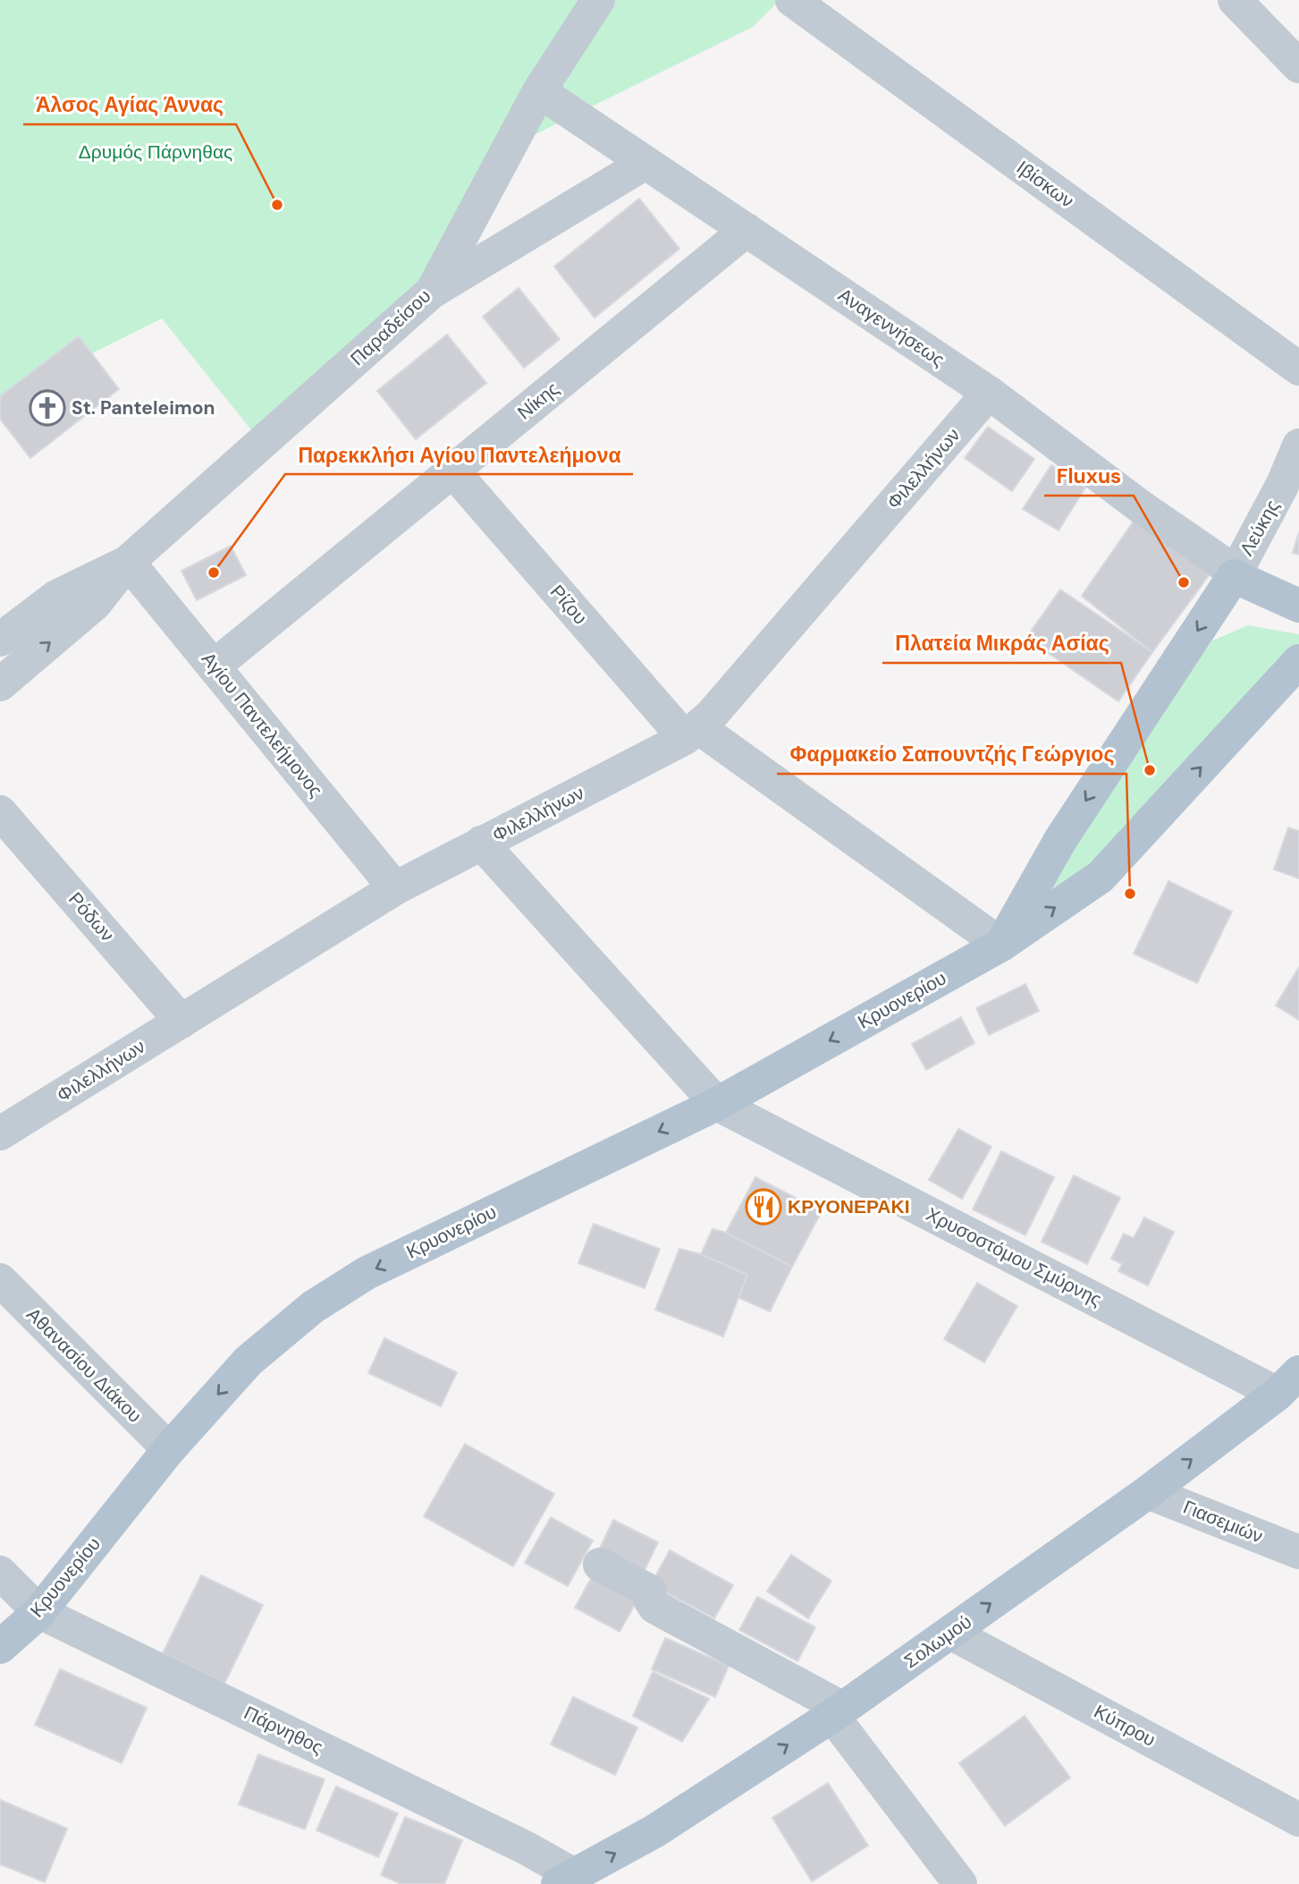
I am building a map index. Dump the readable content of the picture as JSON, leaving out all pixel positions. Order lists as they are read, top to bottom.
{
  "streets": {
    "main road": ["Κρυονερίου", "Σολωμού"],
    "street": [
      "Ιβίσκων",
      "Παραδείσου",
      "Αναγεννήσεως",
      "Νίκης",
      "Φιλελλήνων",
      "Λεύκης",
      "Ρίζου",
      "Αγίου Παντελεήμονος",
      "Ρόδων",
      "Χρυσοστόμου Σμύρνης",
      "Αθανασίου Διάκου",
      "Γιασεμιών",
      "Κύπρου",
      "Πάρνηθος"
    ]
  },
  "crossings": [
    ["Παραδείσου", "Αναγεννήσεως"],
    ["Παραδείσου", "Αγίου Παντελεήμονος"],
    ["Αναγεννήσεως", "Νίκης"],
    ["Αναγεννήσεως", "Φιλελλήνων"],
    ["Αναγεννήσεως", "Λεύκης"],
    ["Νίκης", "Ρίζου"],
    ["Νίκης", "Αγίου Παντελεήμονος"],
    ["Φιλελλήνων", "Ρίζου"],
    ["Φιλελλήνων", "Αγίου Παντελεήμονος"],
    ["Φιλελλήνων", "Ρόδων"],
    ["Ρίζου", "Κρυονερίου"],
    ["Κρυονερίου", "Χρυσοστόμου Σμύρνης"],
    ["Κρυονερίου", "Αθανασίου Διάκου"],
    ["Κρυονερίου", "Πάρνηθος"],
    ["Χρυσοστόμου Σμύρνης", "Σολωμού"],
    ["Γιασεμιών", "Σολωμού"],
    ["Σολωμού", "Κύπρου"],
    ["Σολωμού", "Πάρνηθος"]
  ],
  "one_way": ["Σολωμού"],
  "parks": ["Δρυμός Πάρνηθας"],
  "places": {
    "other": [
      "Άλσος Αγίας Άννας",
      "Παρεκκλήσι Αγίου Παντελεήμονα",
      "Fluxus",
      "Πλατεία Μικράς Ασίας",
      "Φαρμακείο Σαπουντζής Γεώργιος"
    ],
    "church": ["St. Panteleimon"],
    "restaurant": ["ΚΡΥΟΝΕΡΑΚΙ"]
  }
}
